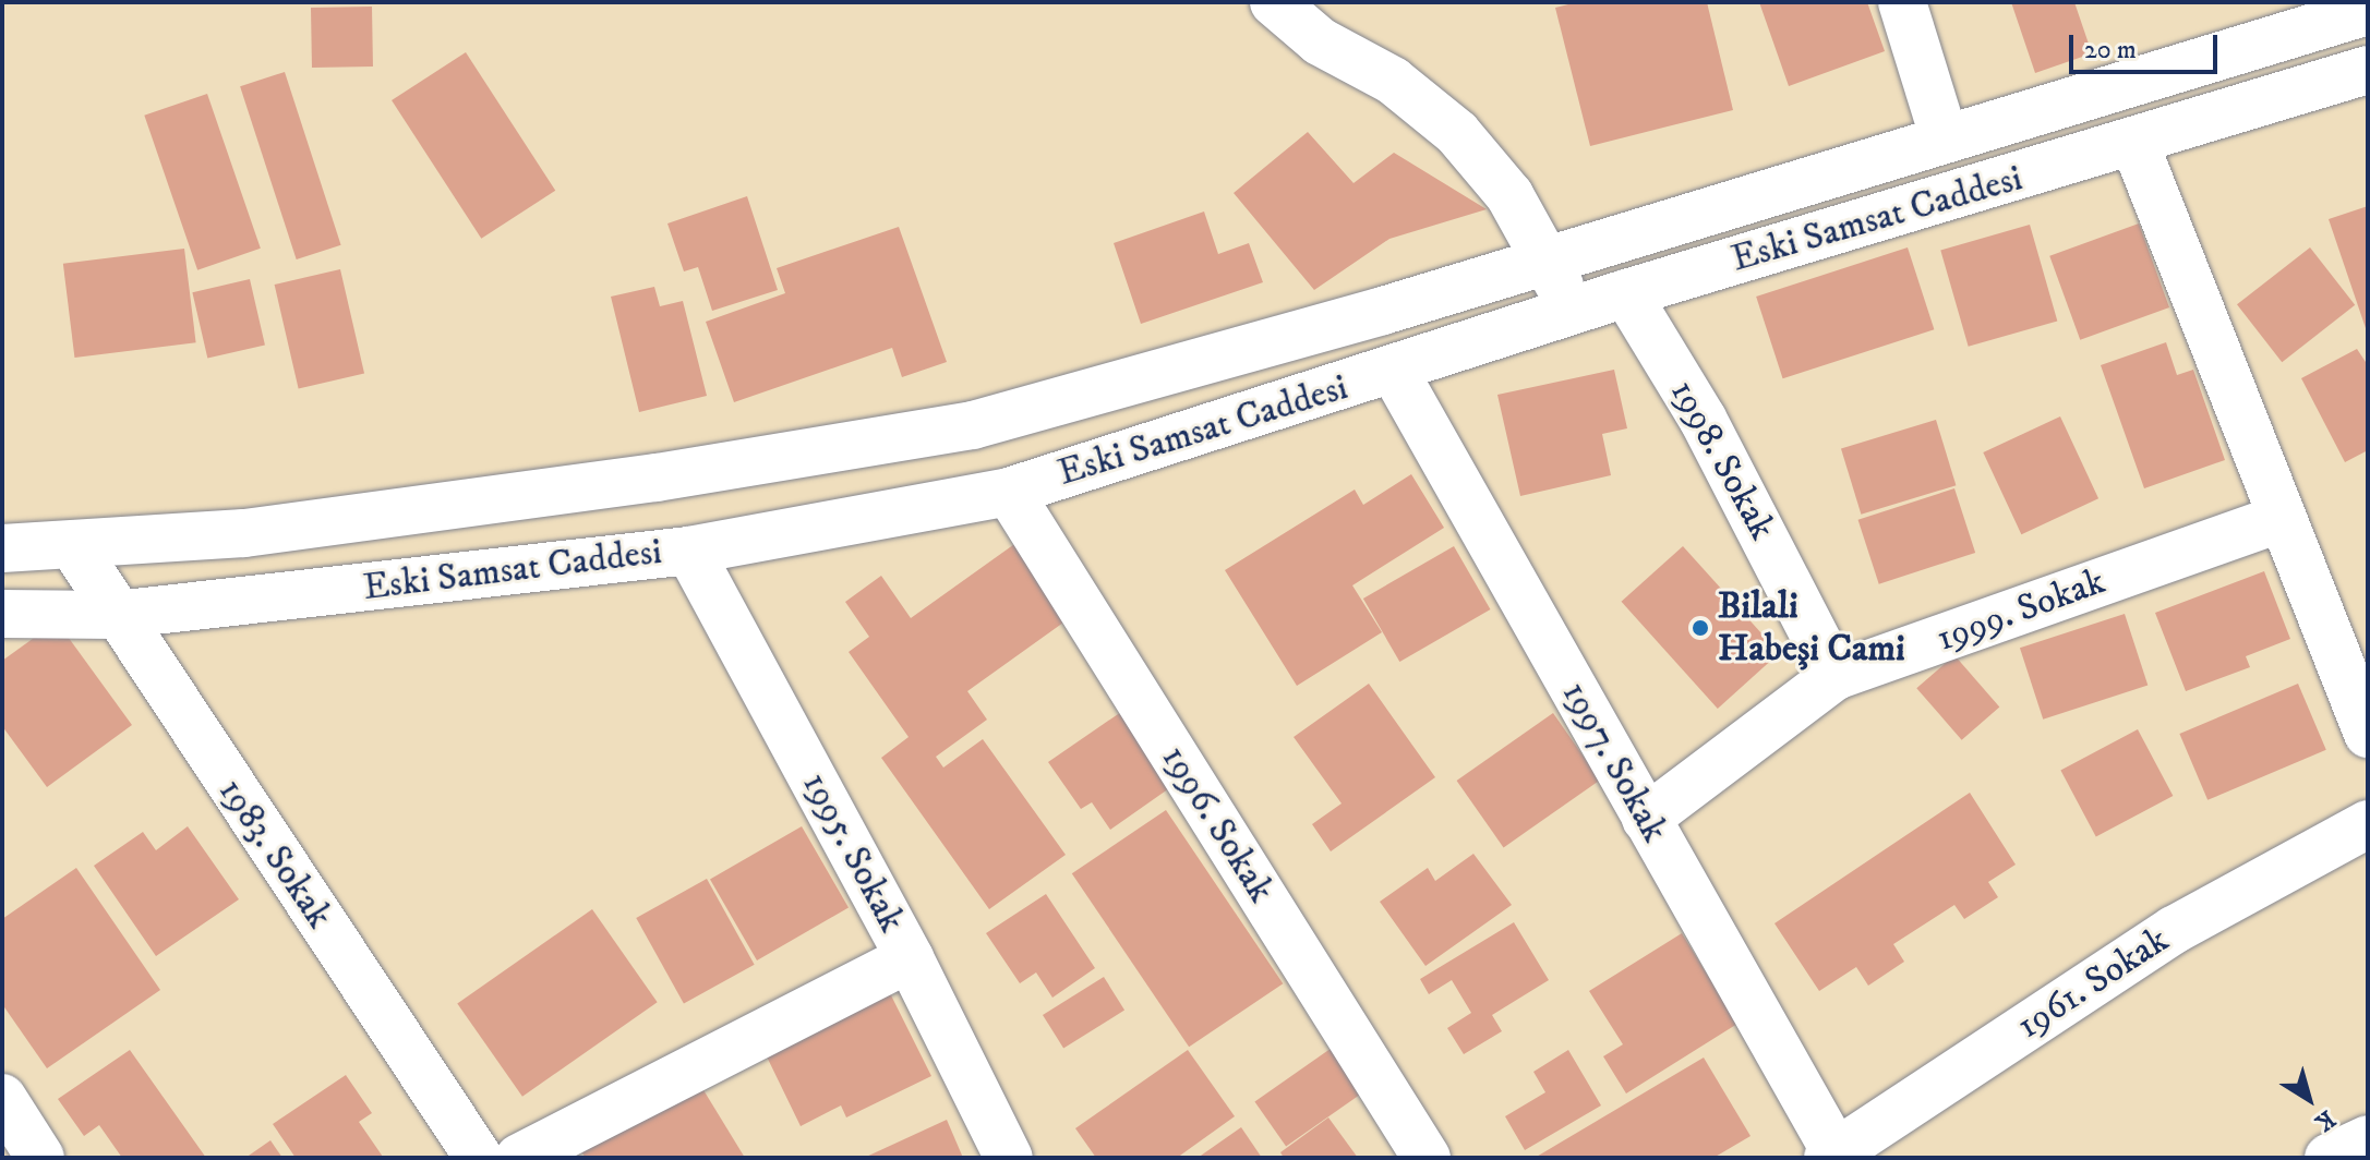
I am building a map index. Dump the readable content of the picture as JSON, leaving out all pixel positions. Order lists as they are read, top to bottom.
{
  "streets": {
    "street": [
      "Eski Samsat Caddesi",
      "1998. Sokak",
      "1999. Sokak",
      "1997. Sokak",
      "1996. Sokak",
      "1995. Sokak",
      "1983. Sokak",
      "1961. Sokak"
    ]
  },
  "crossings": [
    ["Eski Samsat Caddesi", "1998. Sokak"],
    ["Eski Samsat Caddesi", "1997. Sokak"],
    ["Eski Samsat Caddesi", "1996. Sokak"],
    ["Eski Samsat Caddesi", "1995. Sokak"],
    ["Eski Samsat Caddesi", "1983. Sokak"],
    ["1998. Sokak", "1999. Sokak"],
    ["1999. Sokak", "1997. Sokak"],
    ["1997. Sokak", "1961. Sokak"]
  ],
  "places": ["Bilali Habeşi Cami"],
  "scale_bar": "20 m",
  "north": "bottom right"
}
